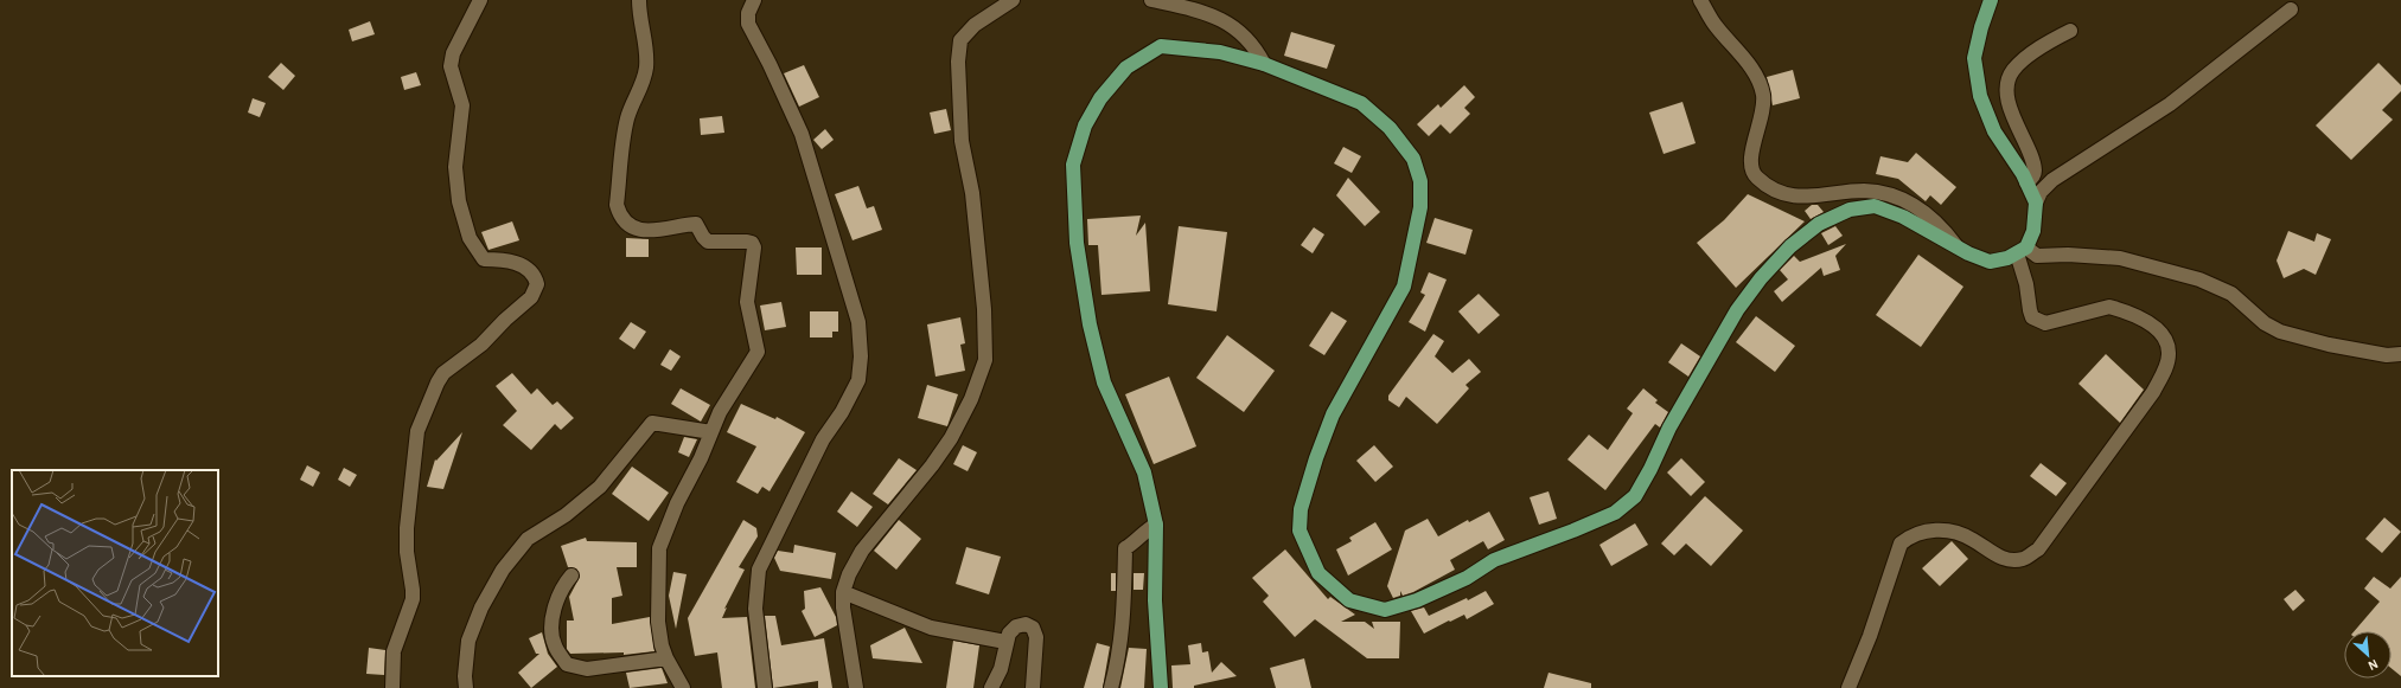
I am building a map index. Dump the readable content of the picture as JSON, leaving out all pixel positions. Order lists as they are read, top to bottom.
{
  "north": "bottom right"
}
